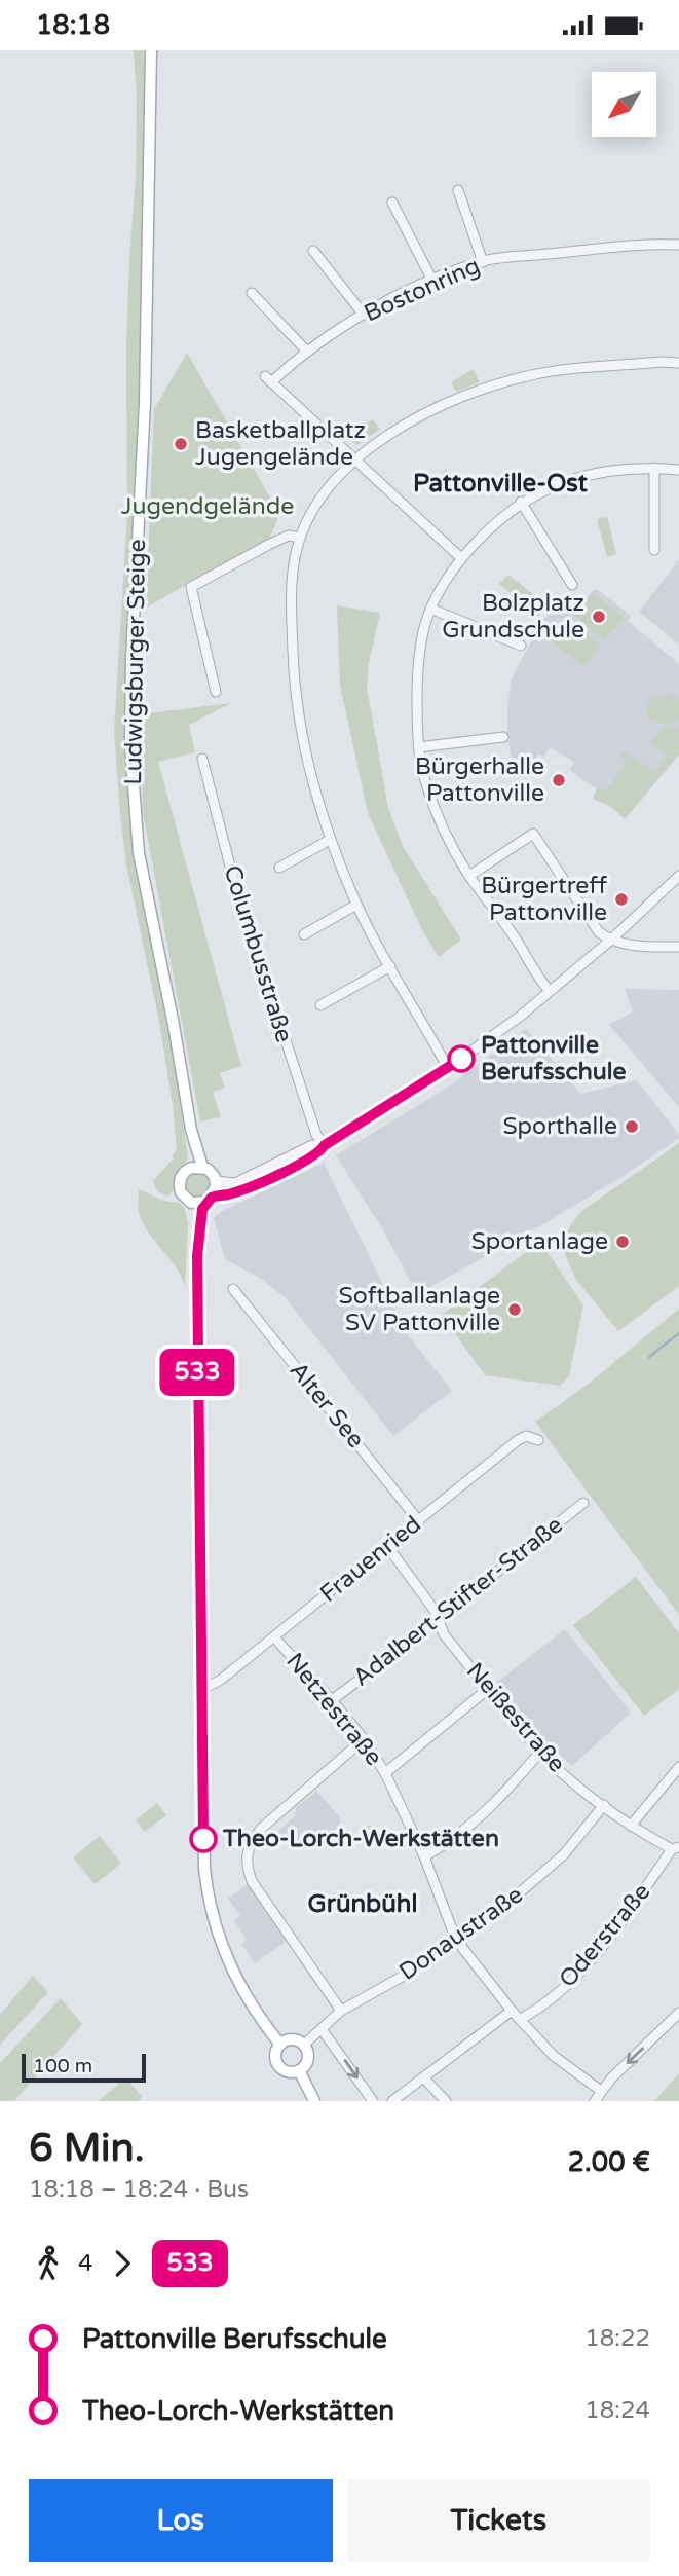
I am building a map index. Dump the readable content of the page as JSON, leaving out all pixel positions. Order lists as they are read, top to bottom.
{
  "streets": {
    "main road": ["Ludwigsburger Steige"],
    "street": [
      "Bostonring",
      "Columbusstraße",
      "Alter See",
      "Frauenried",
      "Adalbert-Stifter-Straße",
      "Netzestraße",
      "Neißestraße",
      "Donaustraße",
      "Oderstraße"
    ]
  },
  "crossings": [
    ["Alter See", "Frauenried"],
    ["Frauenried", "Netzestraße"],
    ["Frauenried", "Neißestraße"],
    ["Adalbert-Stifter-Straße", "Netzestraße"],
    ["Adalbert-Stifter-Straße", "Neißestraße"],
    ["Netzestraße", "Donaustraße"],
    ["Neißestraße", "Donaustraße"],
    ["Neißestraße", "Oderstraße"]
  ],
  "districts": ["Pattonville-Ost", "Grünbühl"],
  "parks": ["Jugendgelände"],
  "places": [
    "Basketballplatz Jugengelände",
    "Bolzplatz Grundschule",
    "Bürgerhalle Pattonville",
    "Bürgertreff Pattonville",
    "Pattonville Berufsschule",
    "Sporthalle",
    "Sportanlage",
    "Softballanlage SV Pattonville",
    "Theo-Lorch-Werkstätten"
  ],
  "lines": ["bus line 533"],
  "scale_bar": "100 m",
  "north": "bottom left",
  "page": {
    "status": "18:18",
    "on_map": "533",
    "scale": "100 m",
    "heading": ["6 Min.", "18:18 – 18:24 · Bus", "2.00 €"],
    "legs": ["4", "533"],
    "list": [
      {
        "name": "Pattonville Berufsschule",
        "value": "18:22"
      },
      {
        "name": "Theo-Lorch-Werkstätten",
        "value": "18:24"
      }
    ],
    "buttons": ["Los", "Tickets"]
  }
}
